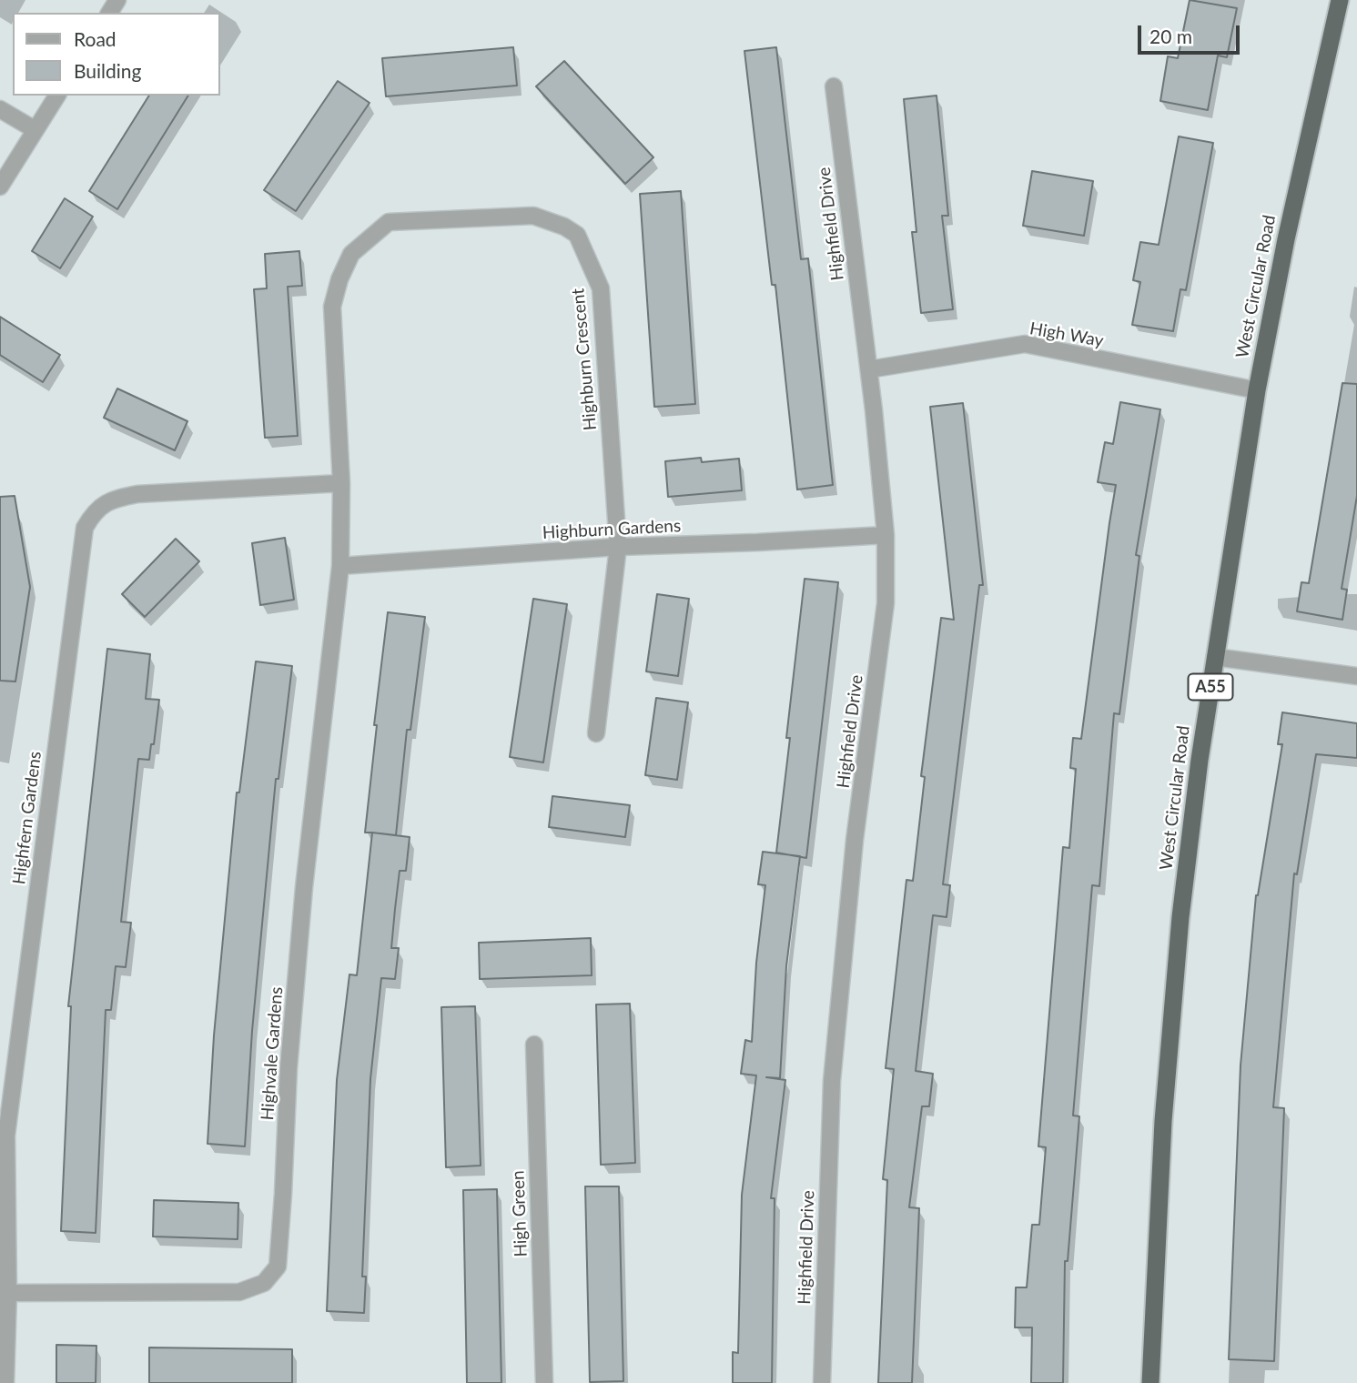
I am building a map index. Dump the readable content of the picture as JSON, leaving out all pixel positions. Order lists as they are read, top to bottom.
{
  "streets": {
    "highway": ["West Circular Road", "A55"],
    "street": [
      "Highfield Drive",
      "High Way",
      "Highburn Crescent",
      "Highburn Gardens",
      "Highfern Gardens",
      "Highvale Gardens",
      "High Green"
    ]
  },
  "crossings": [
    ["Highfield Drive", "High Way"],
    ["Highfield Drive", "Highburn Gardens"],
    ["West Circular Road", "High Way"],
    ["Highburn Crescent", "Highburn Gardens"],
    ["Highburn Crescent", "Highfern Gardens"],
    ["Highburn Crescent", "Highvale Gardens"],
    ["Highburn Gardens", "Highvale Gardens"],
    ["Highfern Gardens", "Highvale Gardens"]
  ],
  "legend": ["Road", "Building"],
  "scale_bar": "20 m"
}
